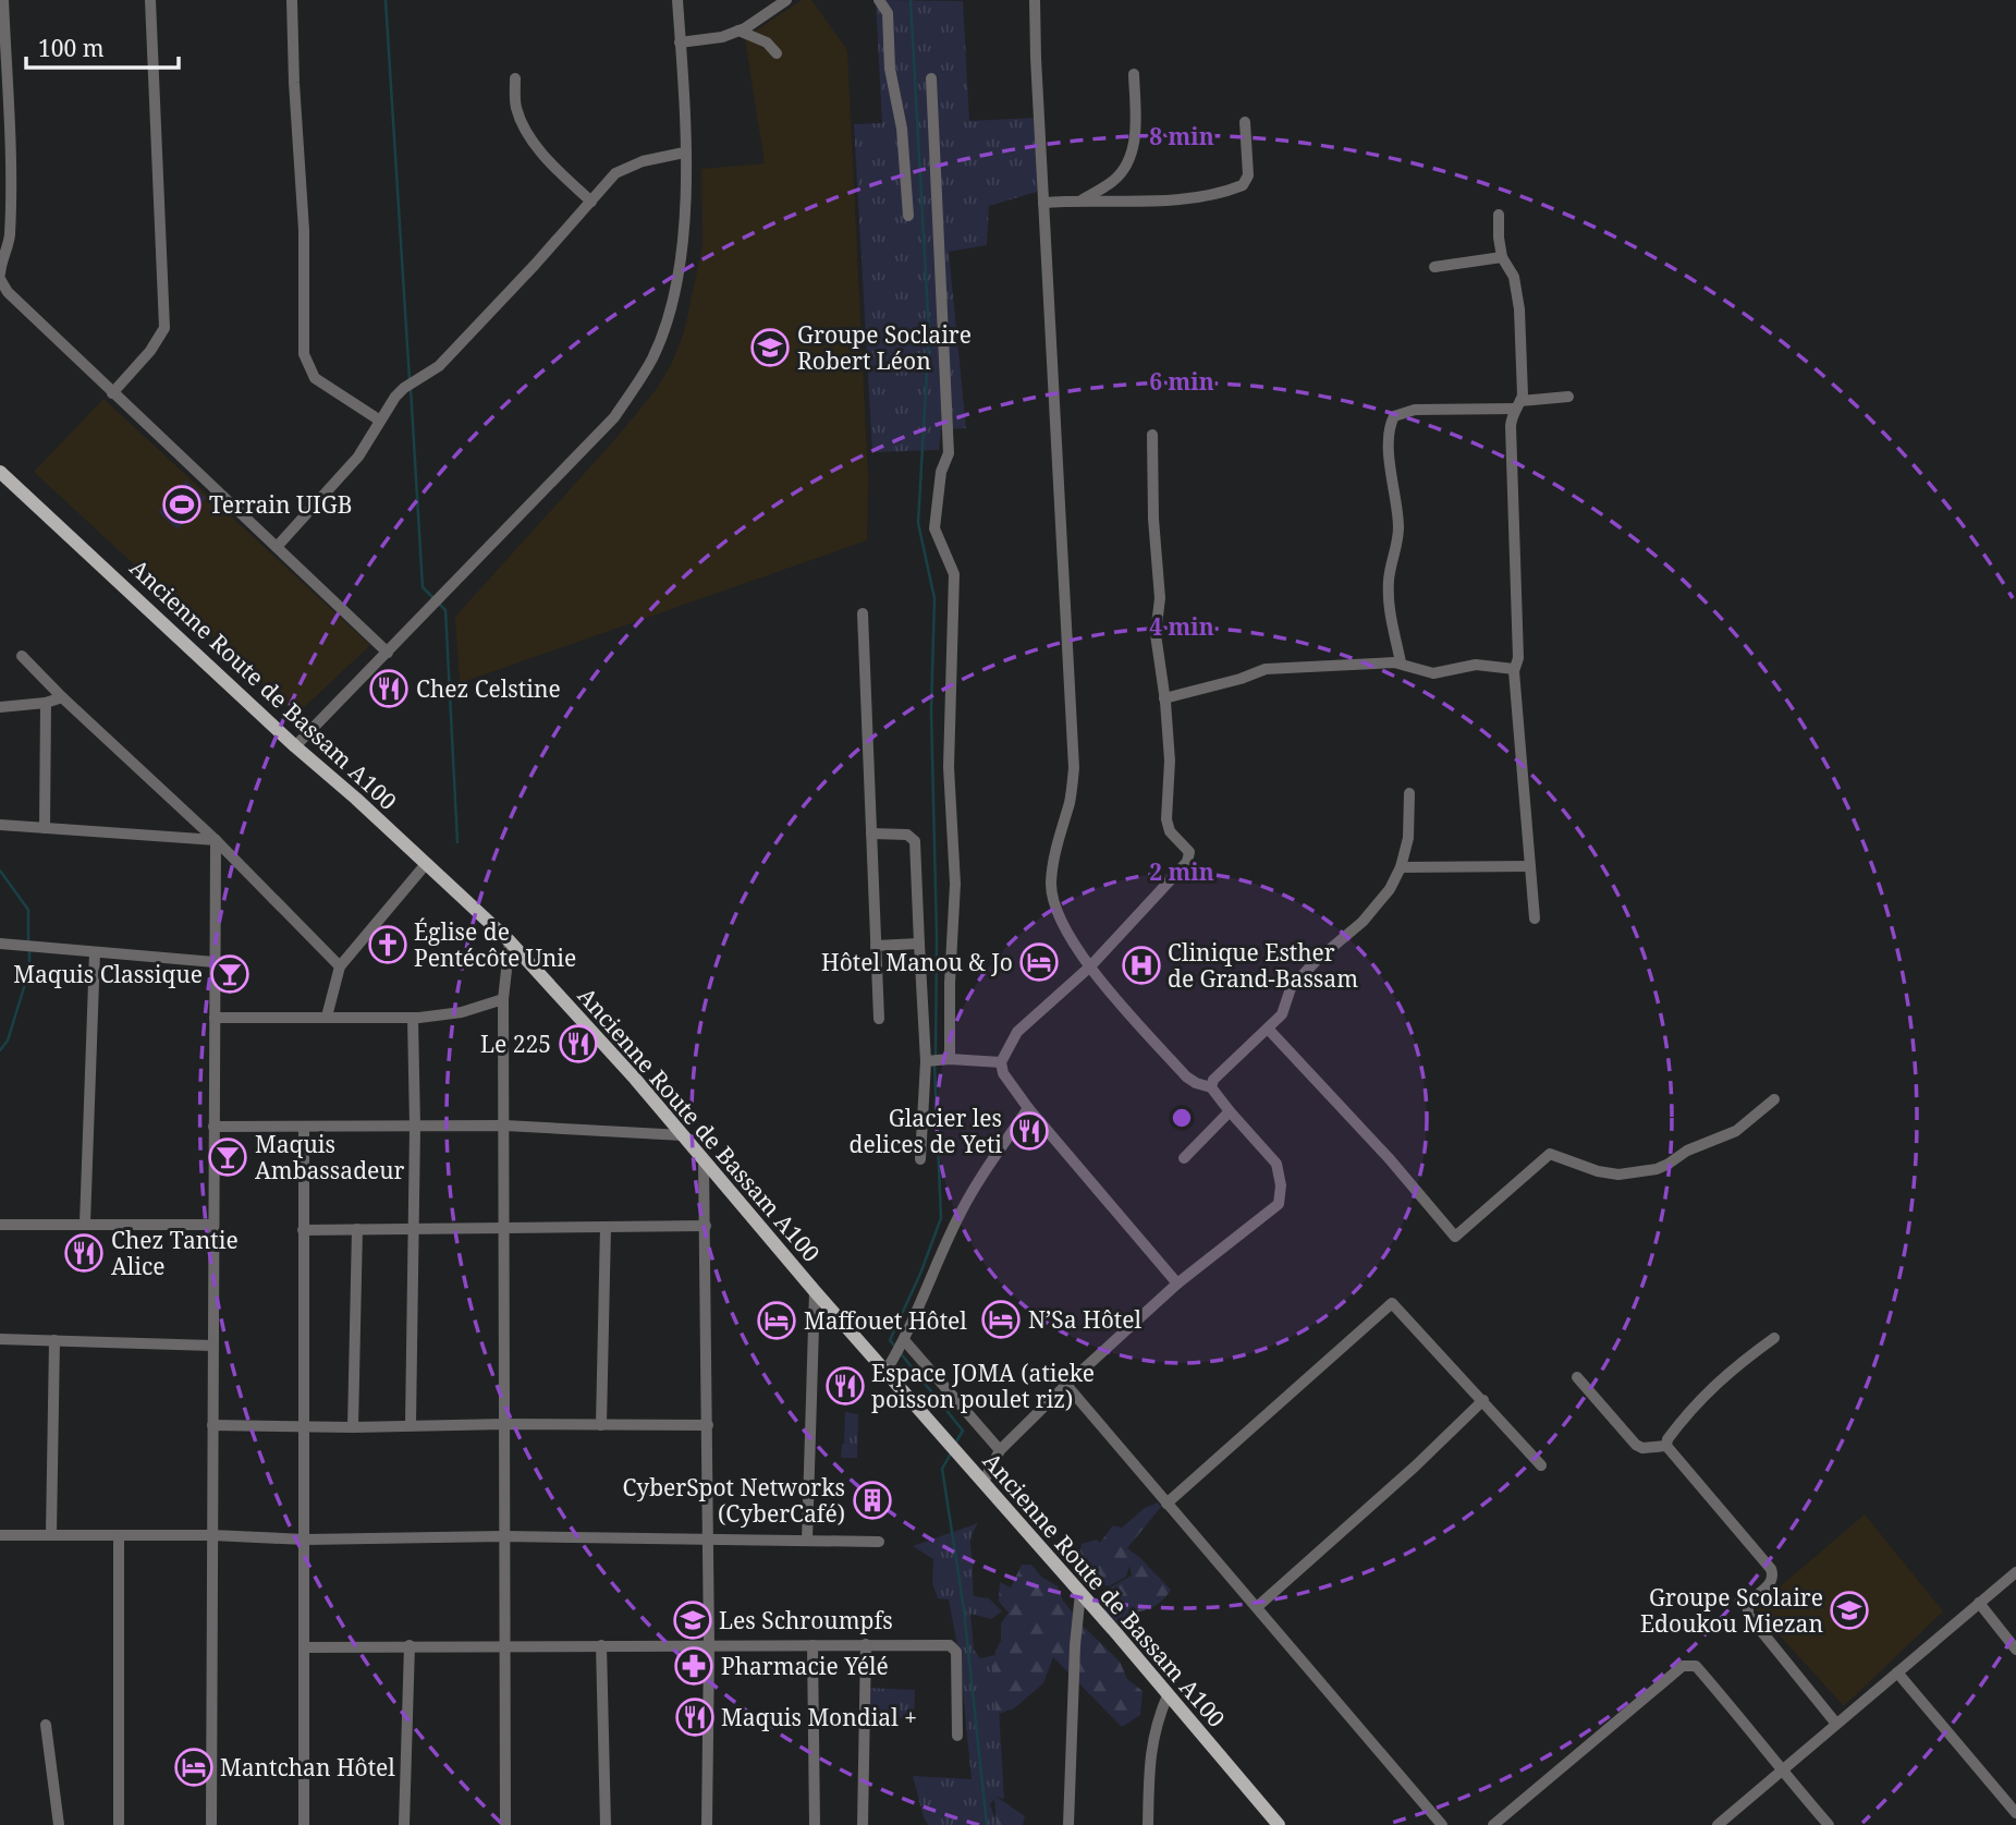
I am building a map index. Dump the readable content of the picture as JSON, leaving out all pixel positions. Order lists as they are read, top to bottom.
{
  "streets": {
    "main road": ["Ancienne Route de Bassam A100"]
  },
  "places": {
    "school or university": ["Groupe Soclaire Robert Léon", "Groupe Scolaire Edoukou Miezan", "Les Schroumpfs"],
    "sports": ["Terrain UIGB"],
    "restaurant": [
      "Chez Celstine",
      "Le 225",
      "Glacier les delices de Yeti",
      "Chez Tantie Alice",
      "Espace JOMA (atieke poisson poulet riz)",
      "Maquis Mondial +"
    ],
    "church": ["Église de Pentécôte Unie"],
    "hotel": [
      "Hôtel Manou & Jo",
      "N’Sa Hôtel",
      "Maffouet Hôtel",
      "Mantchan Hôtel"
    ],
    "hospital": ["Clinique Esther de Grand-Bassam"],
    "bar": ["Maquis Classique", "Maquis Ambassadeur"],
    "building": ["CyberSpot Networks (CyberCafé)"],
    "pharmacy": ["Pharmacie Yélé"]
  },
  "scale_bar": "100 m",
  "rings": [
    "8 min",
    "6 min",
    "4 min",
    "2 min"
  ]
}
